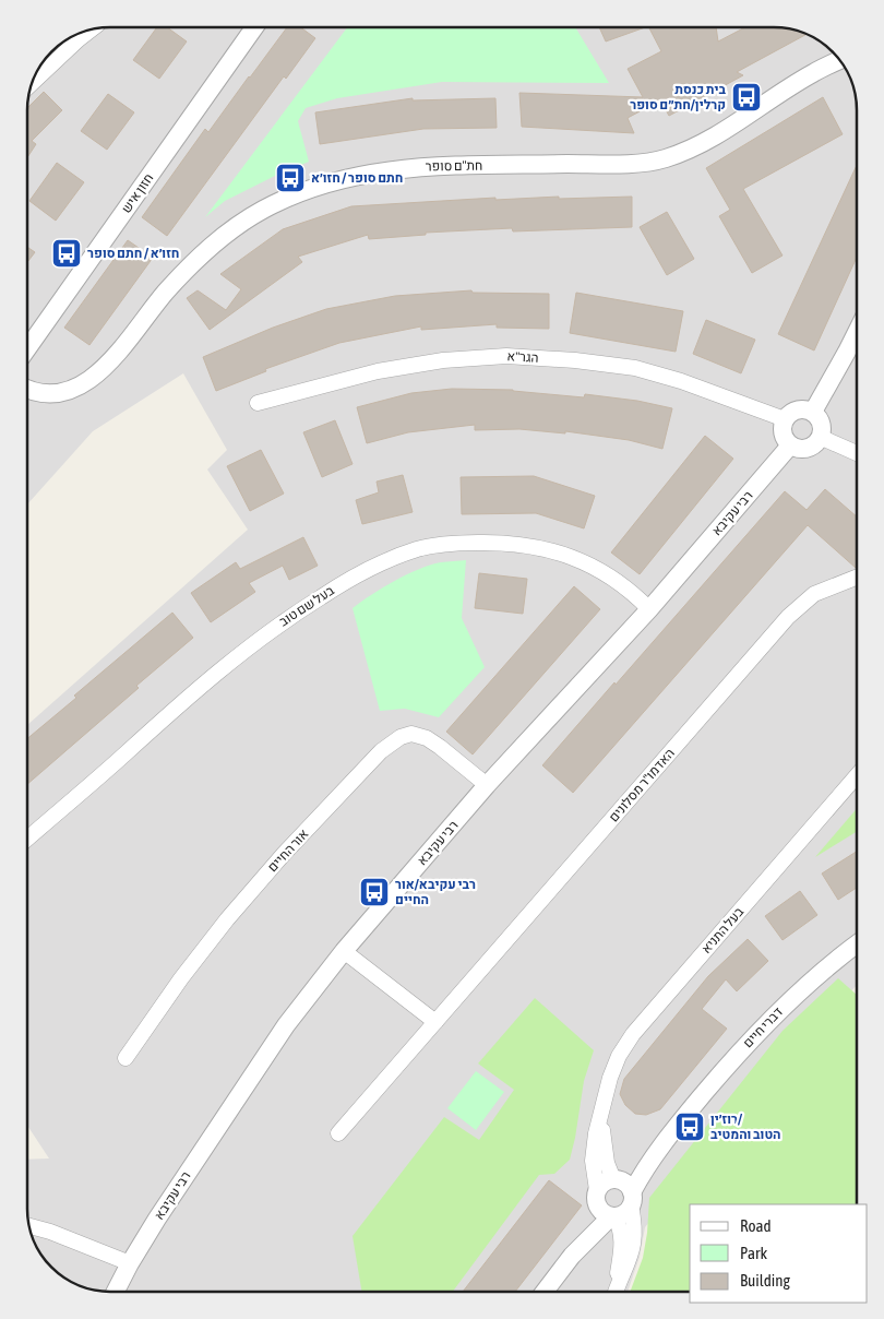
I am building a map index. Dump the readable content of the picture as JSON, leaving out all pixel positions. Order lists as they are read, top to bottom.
{
  "streets": {
    "street": [
      "חת\"ם סופר",
      "חזון איש",
      "הגר\"א",
      "רבי עקיבא",
      "בעל שם טוב",
      "האדמו\"ר מסלונים",
      "אור החיים",
      "בעל התניא",
      "דברי חיים"
    ]
  },
  "crossings": [
    ["הגר\"א", "רבי עקיבא"],
    ["רבי עקיבא", "בעל שם טוב"],
    ["רבי עקיבא", "אור החיים"],
    ["בעל התניא", "דברי חיים"]
  ],
  "places": {
    "bus stop": [
      "בית כנסת קרלין/חת״ם סופר",
      "חתם סופר / חזו׳א",
      "חזו׳א / חתם סופר",
      "רבי עקיבא/אור החיים",
      "רוז׳ין/ הטוב והמטיב"
    ]
  },
  "legend": ["Road", "Park", "Building"]
}
